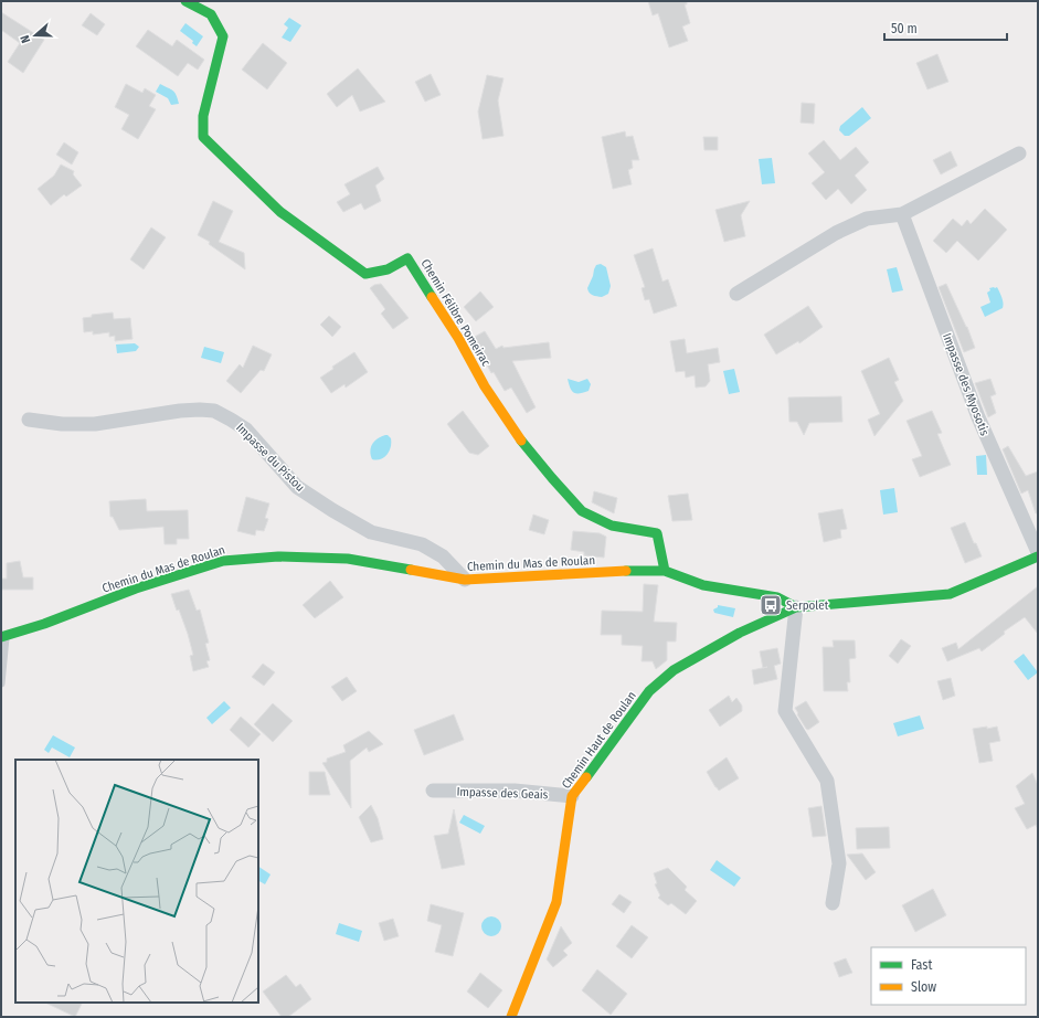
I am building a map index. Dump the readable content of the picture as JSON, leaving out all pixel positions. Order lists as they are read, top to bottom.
{
  "streets": {
    "street": [
      "Chemin Félibre Pomeirac",
      "Impasse des Myosotis",
      "Impasse du Pistou",
      "Chemin du Mas de Roulan",
      "Chemin Haut de Roulan",
      "Impasse des Geais"
    ]
  },
  "crossings": [
    ["Chemin Félibre Pomeirac", "Chemin du Mas de Roulan"],
    ["Impasse du Pistou", "Chemin du Mas de Roulan"],
    ["Chemin du Mas de Roulan", "Chemin Haut de Roulan"],
    ["Chemin Haut de Roulan", "Impasse des Geais"]
  ],
  "places": {
    "bus stop": ["Serpolet"]
  },
  "legend": ["Fast", "Slow"],
  "scale_bar": "50 m",
  "north": "left"
}
